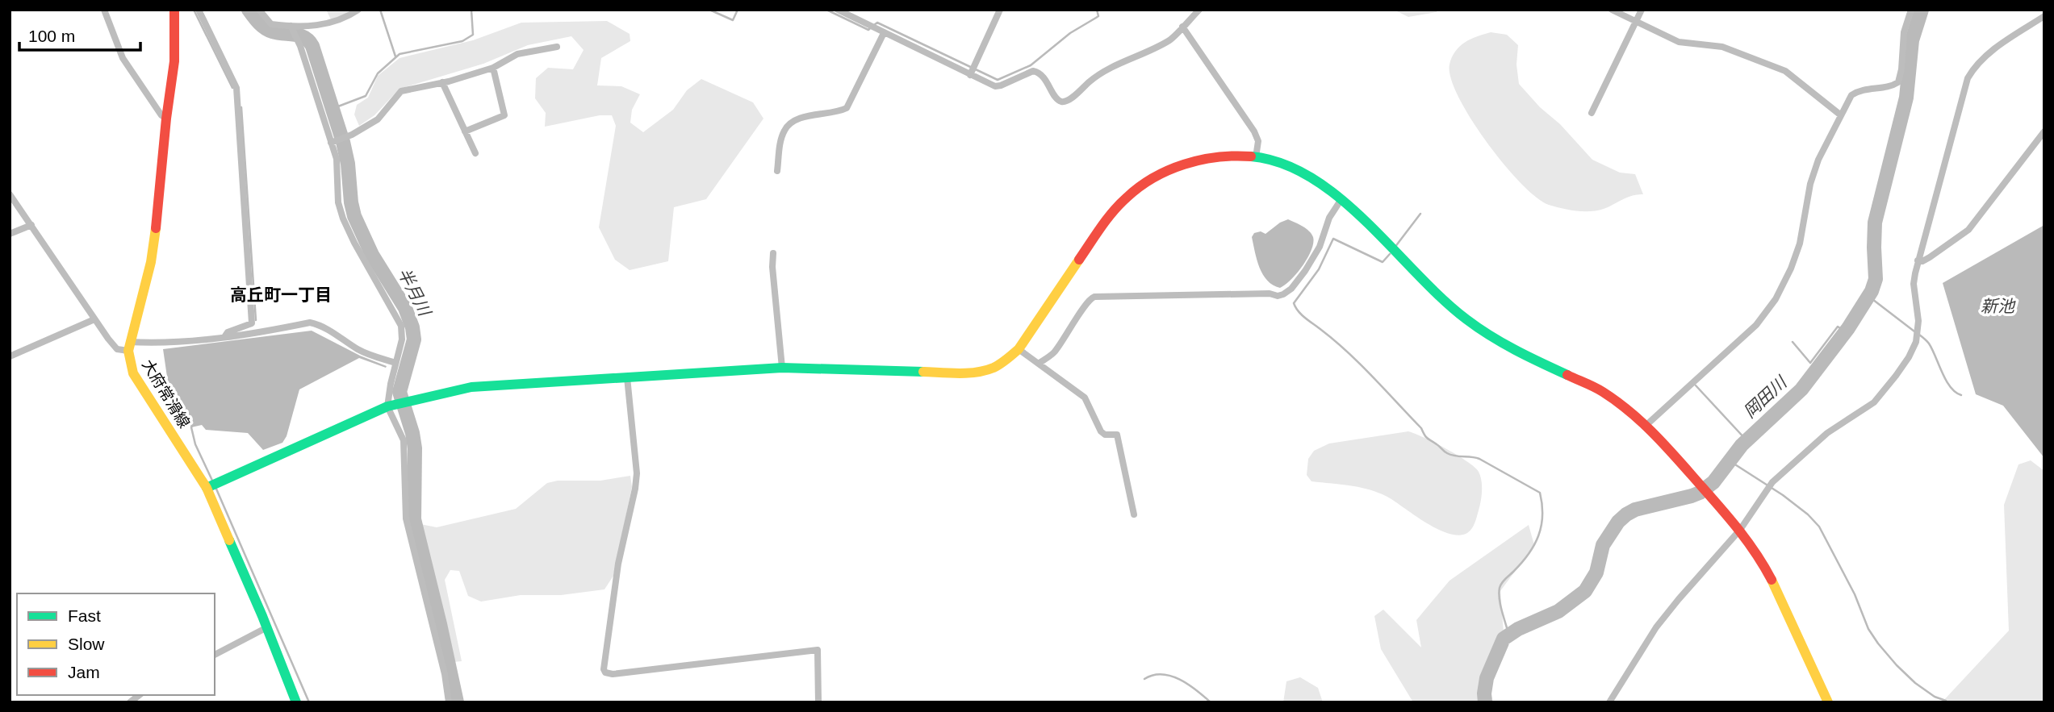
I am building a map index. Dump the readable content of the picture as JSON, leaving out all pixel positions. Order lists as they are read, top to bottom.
{
  "streets": {
    "street": ["大府常滑線"]
  },
  "districts": ["高丘町一丁目"],
  "water": ["半月川", "新池", "岡田川"],
  "legend": ["Fast", "Slow", "Jam"],
  "scale_bar": "100 m"
}
